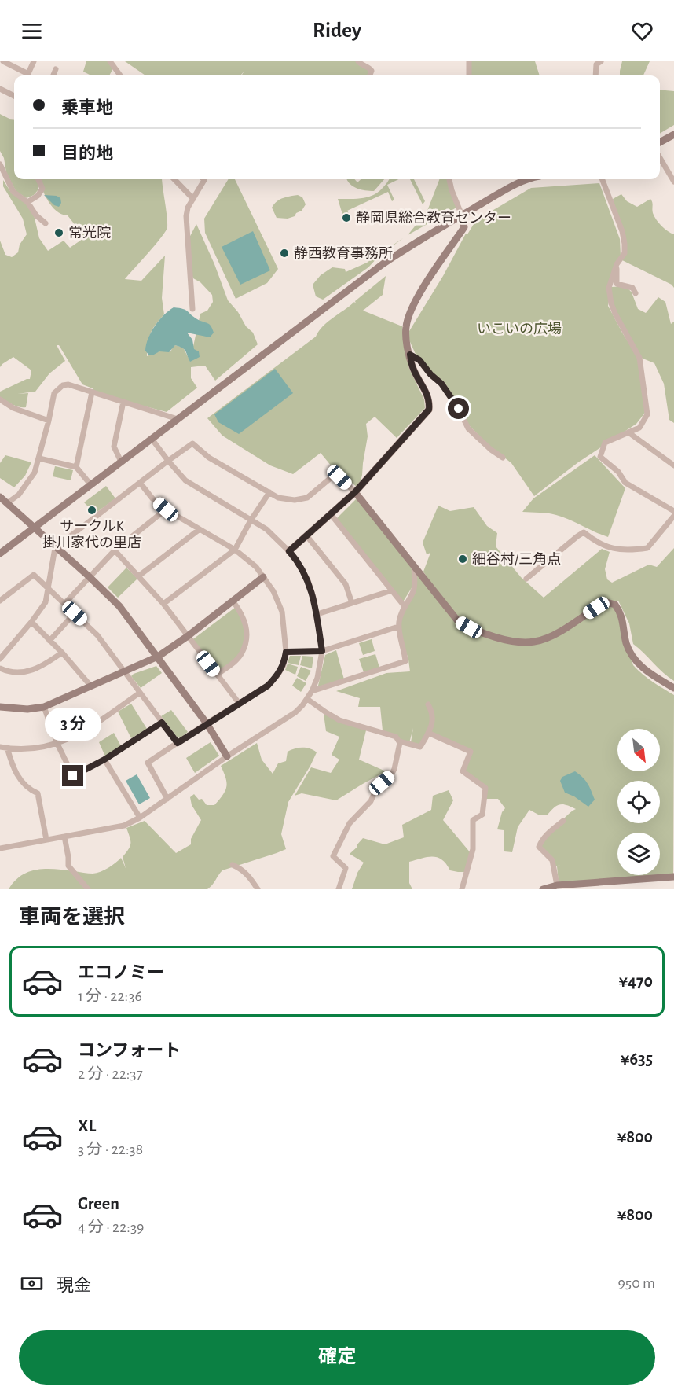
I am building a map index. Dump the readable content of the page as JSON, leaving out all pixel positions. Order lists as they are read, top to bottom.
{
  "parks": ["いこいの広場"],
  "places": [
    "静岡県総合教育センター",
    "常光院",
    "静西教育事務所",
    "サークルK 掛川家代の里店",
    "細谷村/三角点"
  ],
  "north": "bottom right",
  "page": {
    "header": "Ridey",
    "banner": ["乗車地", "目的地"],
    "bubble": "3 分",
    "heading": "車両を選択",
    "list": [
      {
        "name": "エコノミー",
        "note": "1 分 · 22:36",
        "value": "¥470"
      },
      {
        "name": "コンフォート",
        "note": "2 分 · 22:37",
        "value": "¥635"
      },
      {
        "name": "XL",
        "note": "3 分 · 22:38",
        "value": "¥800"
      },
      {
        "name": "Green",
        "note": "4 分 · 22:39",
        "value": "¥800"
      }
    ],
    "pay": ["現金", "950 m"],
    "buttons": "確定"
  }
}
